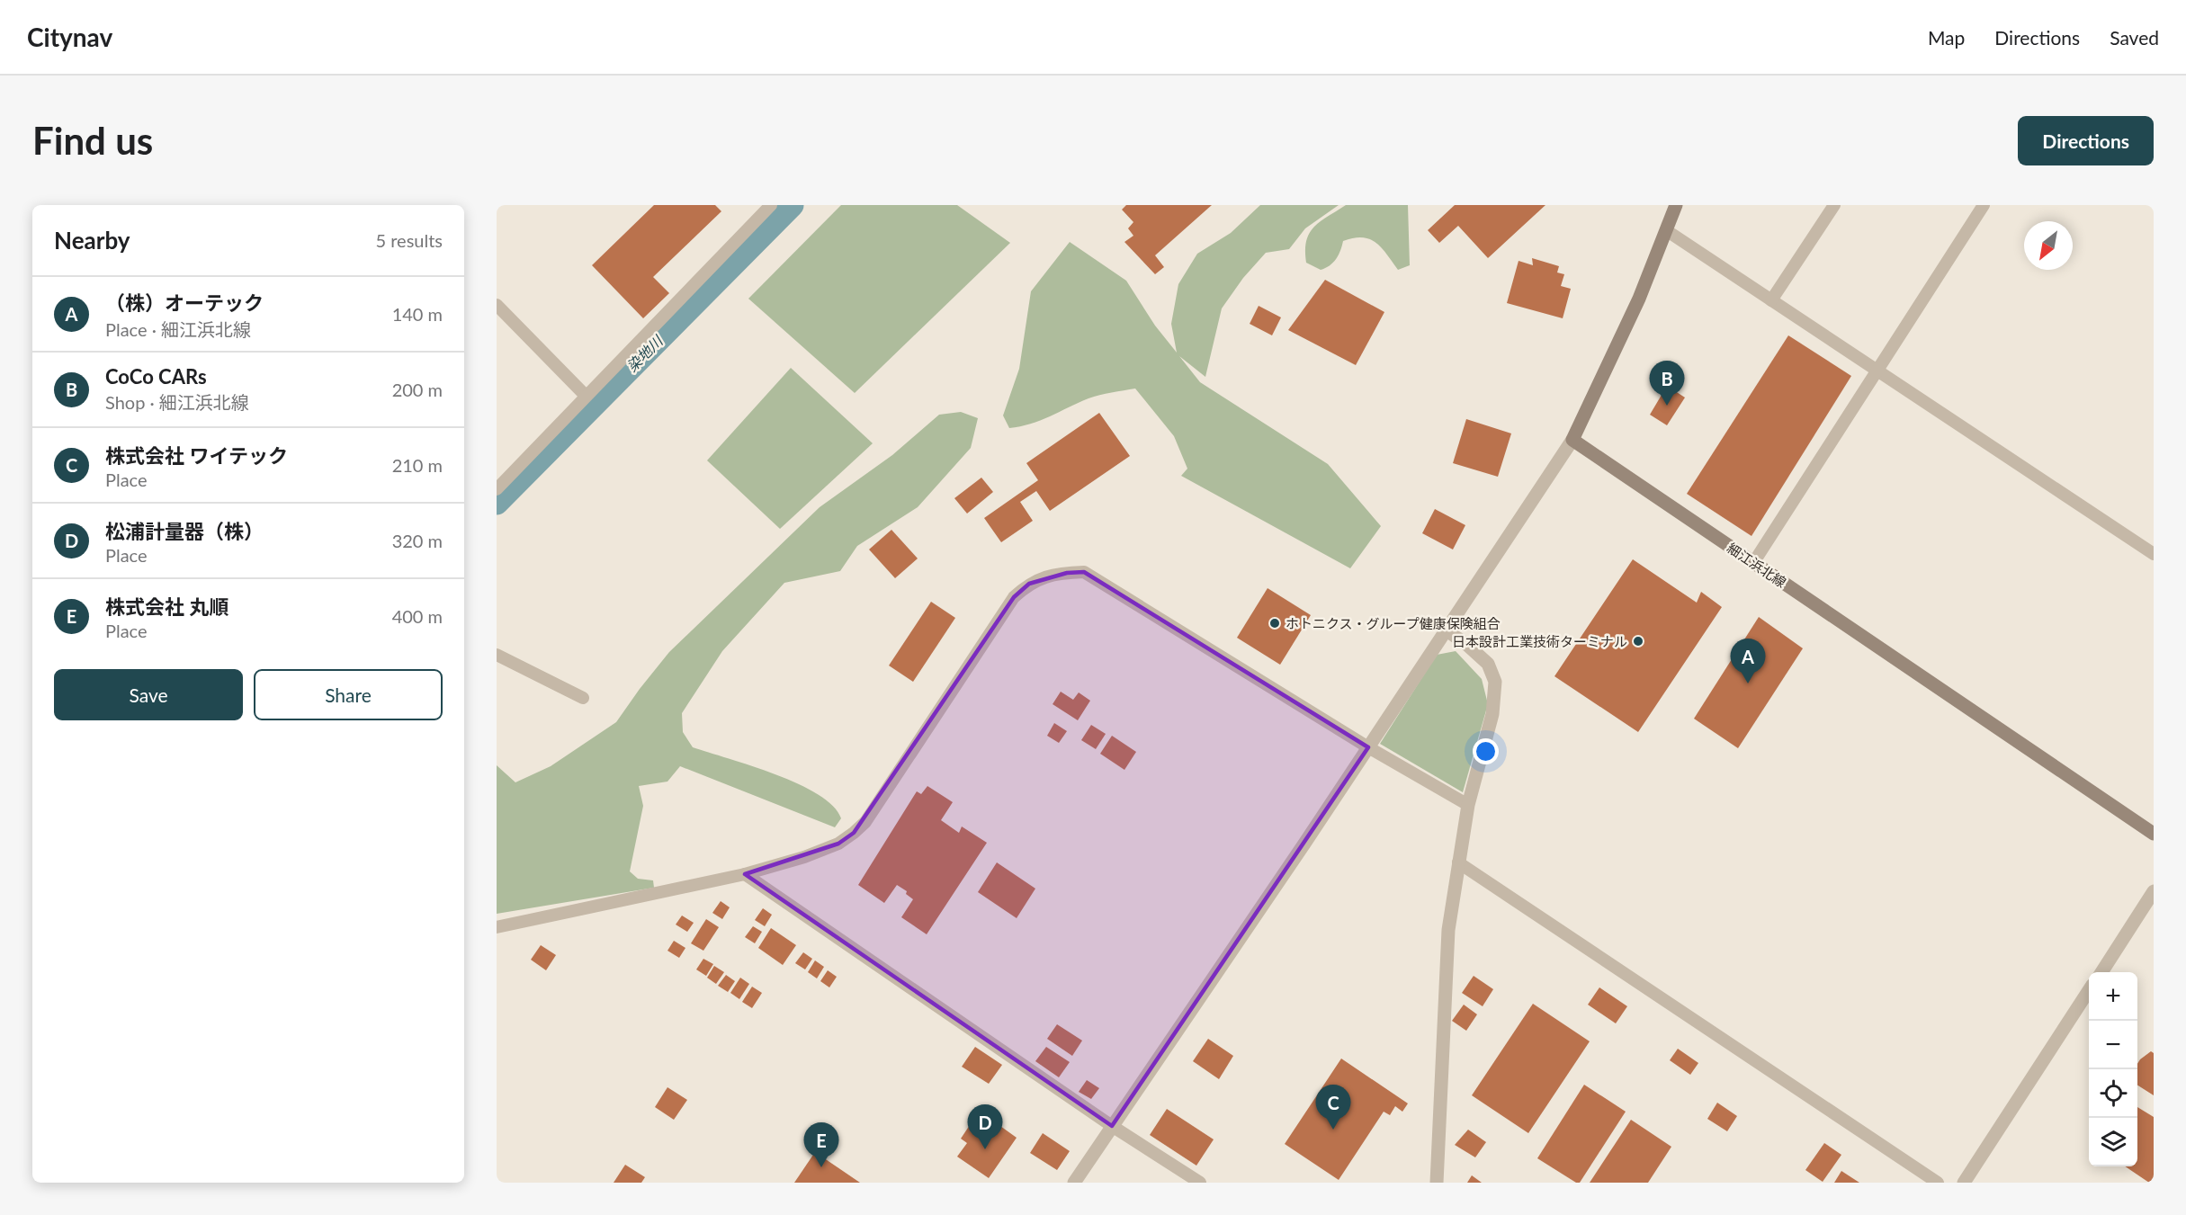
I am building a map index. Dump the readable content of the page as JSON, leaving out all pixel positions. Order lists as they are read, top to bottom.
{
  "streets": {
    "main road": ["細江浜北線"]
  },
  "water": ["染地川"],
  "places": ["ホトニクス・グループ健康保険組合", "日本設計工業技術ターミナル"],
  "north": "bottom left",
  "page": {
    "header": "Citynav",
    "nav": ["Map", "Directions", "Saved"],
    "buttons": [
      "Directions",
      ["Save", "Share"]
    ],
    "title": "Find us",
    "heading": ["Nearby", "5 results"],
    "list": [
      {
        "mark": "A",
        "name": "（株）オーテック",
        "note": "Place · 細江浜北線",
        "value": "140 m"
      },
      {
        "mark": "B",
        "name": "CoCo CARs",
        "note": "Shop · 細江浜北線",
        "value": "200 m"
      },
      {
        "mark": "C",
        "name": "株式会社 ワイテック",
        "note": "Place",
        "value": "210 m"
      },
      {
        "mark": "D",
        "name": "松浦計量器（株）",
        "note": "Place",
        "value": "320 m"
      },
      {
        "mark": "E",
        "name": "株式会社 丸順",
        "note": "Place",
        "value": "400 m"
      }
    ],
    "pins": [
      "B",
      "A",
      "C",
      "D",
      "E"
    ],
    "map_buttons": ["+", "−"]
  }
}
